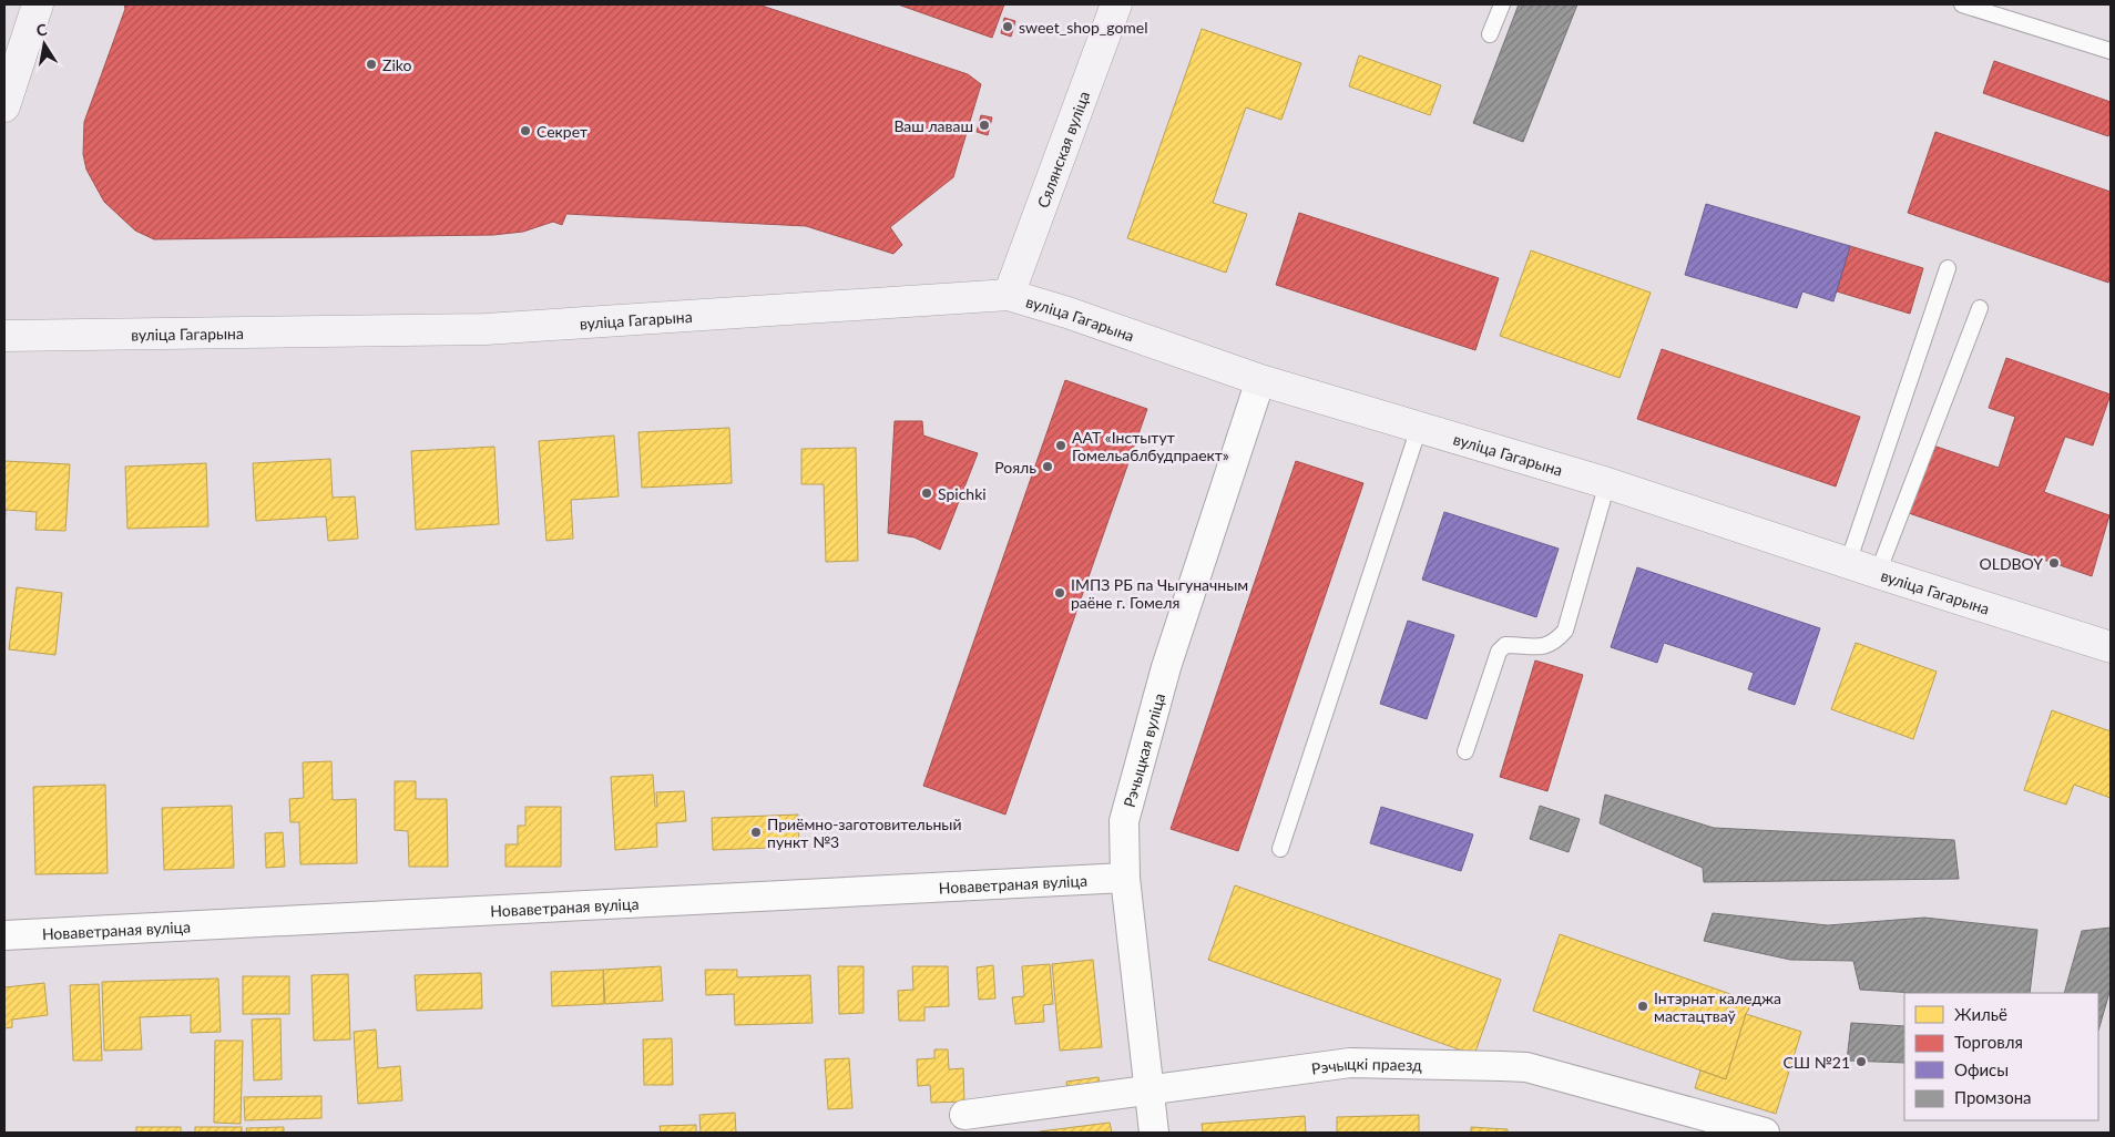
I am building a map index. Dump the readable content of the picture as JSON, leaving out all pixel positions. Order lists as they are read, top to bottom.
{
  "streets": {
    "street": [
      "Сялянская вуліца",
      "вуліца Гагарына",
      "Рэчыцкая вуліца",
      "Новаветраная вуліца",
      "Рэчыцкі праезд"
    ]
  },
  "crossings": [
    ["Сялянская вуліца", "вуліца Гагарына"],
    ["вуліца Гагарына", "Рэчыцкая вуліца"],
    ["Рэчыцкая вуліца", "Новаветраная вуліца"],
    ["Рэчыцкая вуліца", "Рэчыцкі праезд"]
  ],
  "places": [
    "sweet_shop_gomel",
    "Ziko",
    "Ваш лаваш",
    "Секрет",
    "ААТ «Інстытут Гомельаблбудпраект»",
    "Рояль",
    "Spichki",
    "OLDBOY",
    "ІМПЗ РБ па Чыгуначным раёне г. Гомеля",
    "Приёмно-заготовительный пункт №3",
    "Інтэрнат каледжа мастацтваў",
    "СШ №21"
  ],
  "legend": [
    "Жильё",
    "Торговля",
    "Офисы",
    "Промзона"
  ],
  "north": "top"
}
